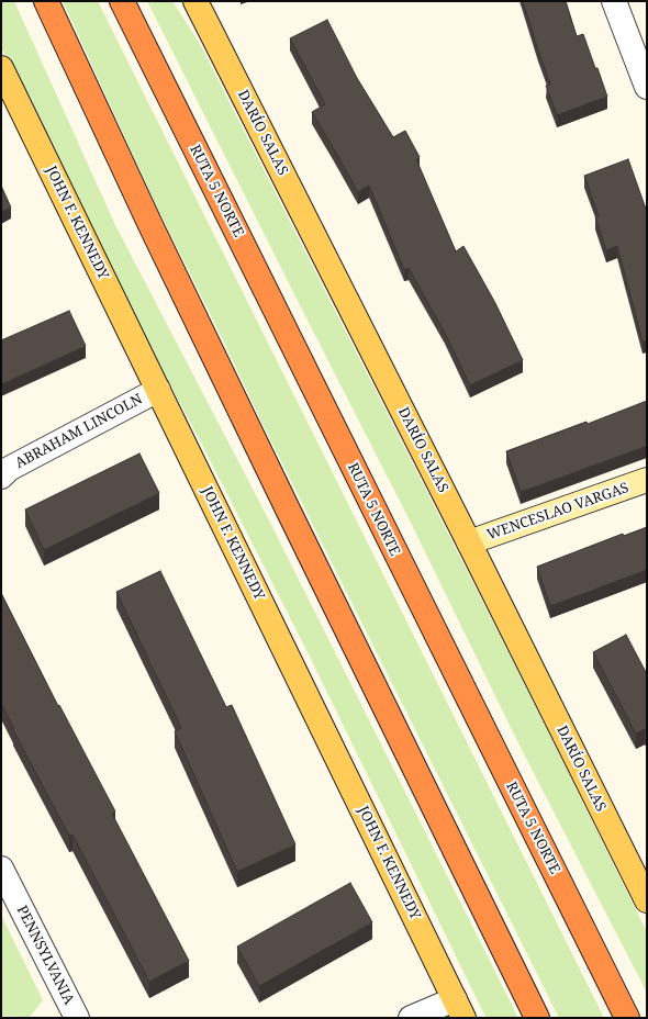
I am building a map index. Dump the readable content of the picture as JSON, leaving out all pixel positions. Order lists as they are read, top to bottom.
{
  "streets": {
    "highway": ["RUTA 5 NORTE"],
    "main road": ["DARÍO SALAS", "JOHN F. KENNEDY"],
    "street": ["ABRAHAM LINCOLN", "WENCESLAO VARGAS", "PENNSYLVANIA"]
  },
  "crossings": [
    ["DARÍO SALAS", "WENCESLAO VARGAS"],
    ["JOHN F. KENNEDY", "ABRAHAM LINCOLN"]
  ]
}
